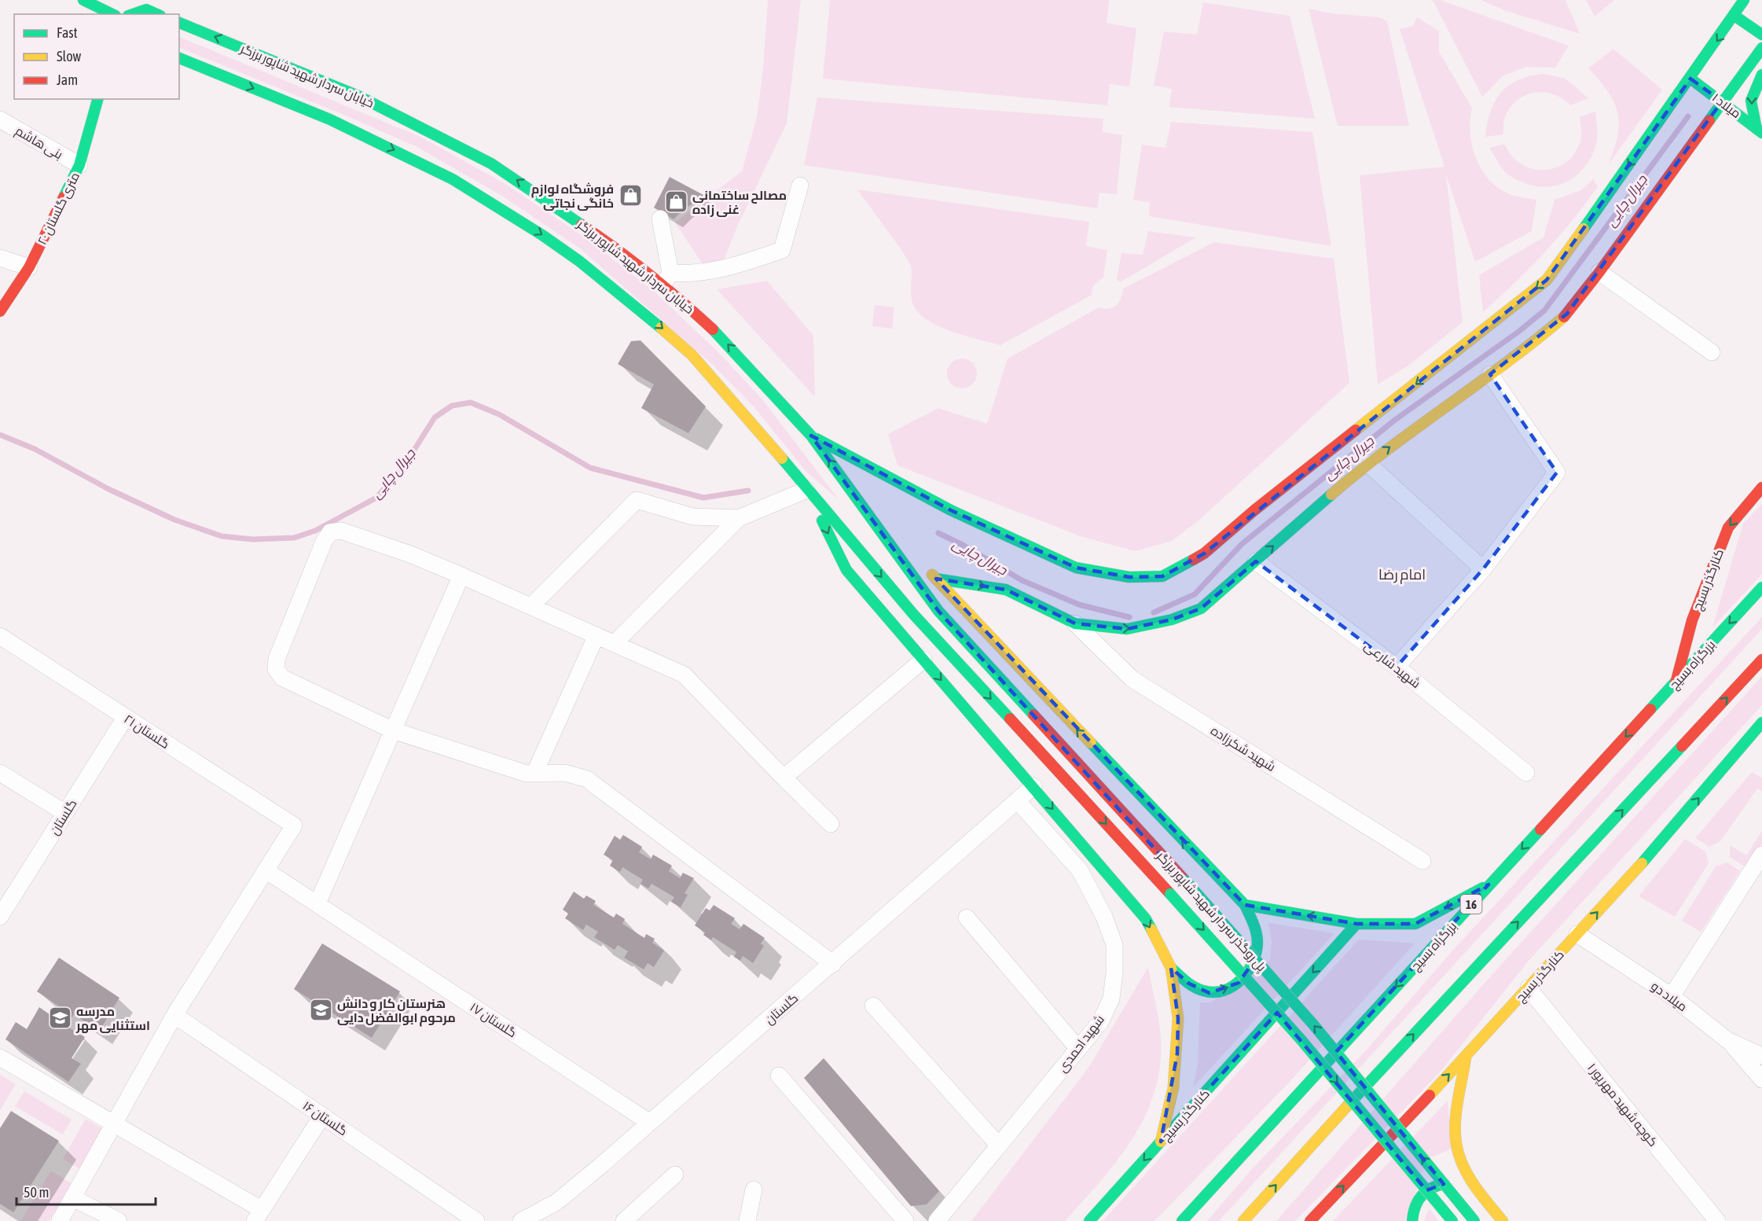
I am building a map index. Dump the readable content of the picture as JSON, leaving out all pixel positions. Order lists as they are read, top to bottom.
{
  "streets": {
    "main road": [
      "خیابان سردار شهید شاپور برزگر",
      "میلاد ۱",
      "۲۰ متری گلستان",
      "کنارگذر بسیج",
      "بزرگراه بسیج",
      "16",
      "پل روگذر سردار شهید شاپور برزگر"
    ],
    "street": [
      "بنی هاشم",
      "شهید شارعی",
      "گلستان ۲۱",
      "شهید شکرزاده",
      "گلستان",
      "میلاد دو",
      "گلستان ۱۷",
      "شهید احمدی",
      "کوچه شهید مهرپور ۱",
      "گلستان ۱۶"
    ]
  },
  "crossings": [
    ["خیابان سردار شهید شاپور برزگر", "پل روگذر سردار شهید شاپور برزگر"],
    ["بنی هاشم", "۲۰ متری گلستان"],
    ["کنارگذر بسیج", "بزرگراه بسیج"],
    ["کنارگذر بسیج", "میلاد دو"],
    ["کنارگذر بسیج", "کوچه شهید مهرپور ۱"],
    ["گلستان ۲۱", "گلستان"],
    ["گلستان ۲۱", "گلستان ۱۷"],
    ["گلستان", "گلستان ۱۷"],
    ["گلستان", "شهید احمدی"]
  ],
  "districts": ["امام رضا"],
  "water": ["جیرال چایی"],
  "places": {
    "shop": ["فروشگاه لوازم خانگی نجاتی", "مصالح ساختمانی غنی زاده"],
    "school or university": ["هنرستان کار و دانش مرحوم ابوالفضل دایی", "مدرسه استثنایی مهر"]
  },
  "legend": ["Fast", "Slow", "Jam"],
  "scale_bar": "50 m"
}
